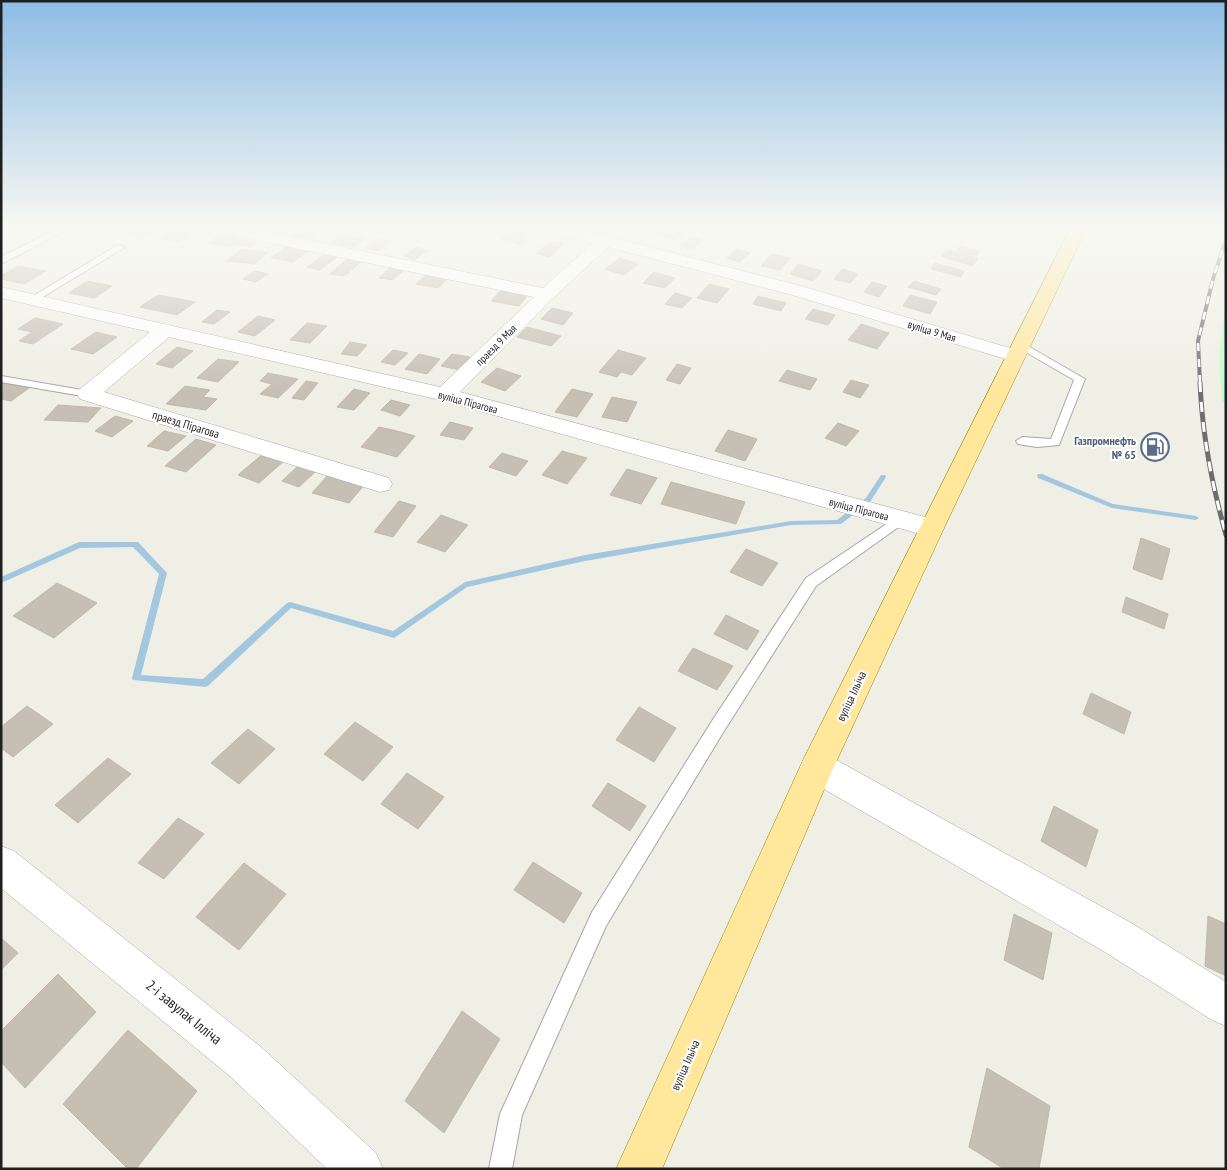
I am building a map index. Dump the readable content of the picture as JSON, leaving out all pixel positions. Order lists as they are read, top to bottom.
{
  "streets": {
    "main road": ["вуліца Ільіча"],
    "street": [
      "вуліца 9 Мая",
      "праезд 9 Мая",
      "вуліца Пірагова",
      "праезд Пірагова",
      "2-і завулак Ілліча"
    ]
  },
  "crossings": [
    ["вуліца 9 Мая", "вуліца Ільіча"],
    ["праезд 9 Мая", "вуліца Пірагова"],
    ["вуліца Пірагова", "вуліца Ільіча"]
  ],
  "places": {
    "fuel station": ["Газпромнефть № 65"]
  }
}
